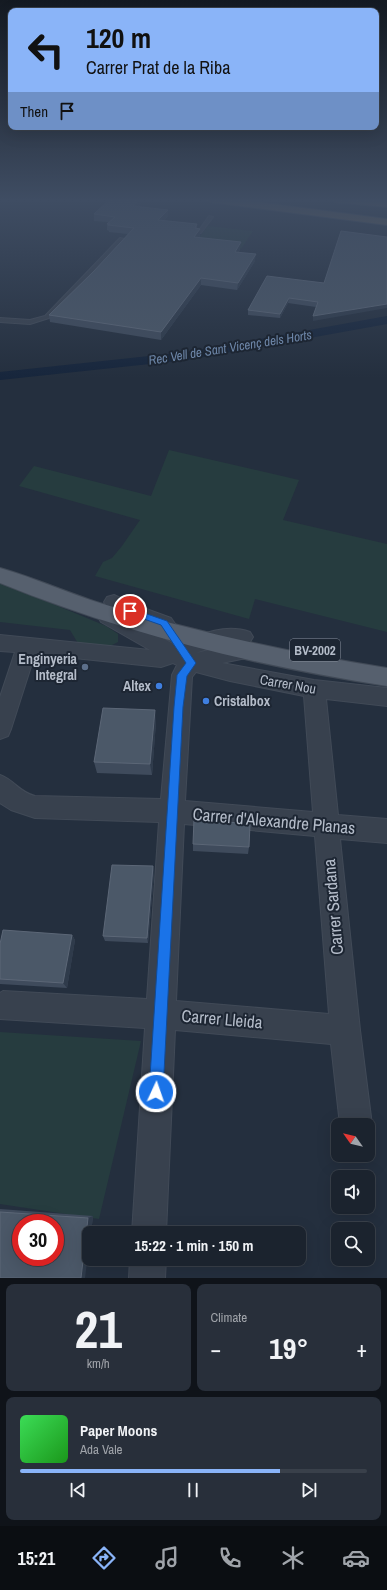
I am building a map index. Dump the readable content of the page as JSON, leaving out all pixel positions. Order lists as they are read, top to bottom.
{
  "streets": {
    "main road": ["BV-2002"],
    "street": [
      "Carrer Nou",
      "Carrer d'Alexandre Planas",
      "Carrer Sardana",
      "Carrer Lleida"
    ]
  },
  "crossings": [
    ["BV-2002", "Carrer Nou"],
    ["Carrer Nou", "Carrer Sardana"],
    ["Carrer d'Alexandre Planas", "Carrer Sardana"],
    ["Carrer Sardana", "Carrer Lleida"]
  ],
  "water": ["Rec Vell de Sant Vicenç dels Horts"],
  "places": ["Enginyeria Integral", "Altex", "Cristalbox"],
  "north": "top left",
  "page": {
    "turn": ["120 m", "Carrer Prat de la Riba"],
    "then": "Then",
    "limit": "30",
    "trip": "15:22 · 1 min · 150 m",
    "tile": [
      ["21", "km/h"],
      "Climate"
    ],
    "heat": ["−", "19°", "+"],
    "song": ["Paper Moons", "Ada Vale"],
    "tabs": "15:21"
  }
}
